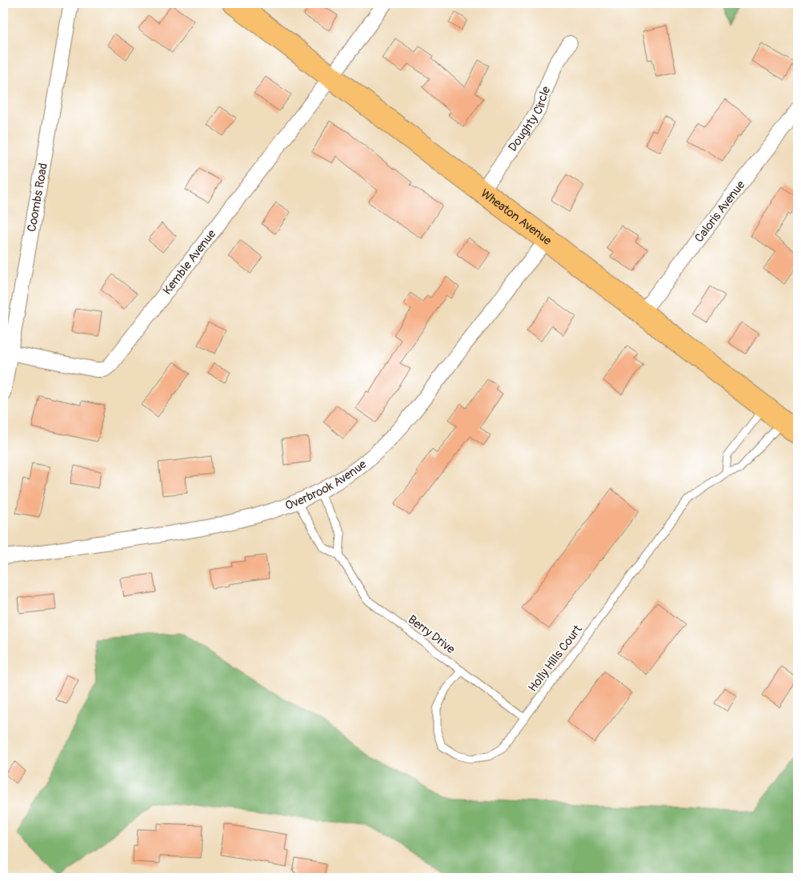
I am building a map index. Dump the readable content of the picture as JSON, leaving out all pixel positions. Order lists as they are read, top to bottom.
{
  "streets": {
    "main road": ["Wheaton Avenue"],
    "street": [
      "Doughty Circle",
      "Coombs Road",
      "Caloris Avenue",
      "Kemble Avenue",
      "Overbrook Avenue"
    ],
    "lane": ["Berry Drive", "Holly Hills Court"]
  },
  "crossings": [
    ["Doughty Circle", "Wheaton Avenue"],
    ["Coombs Road", "Kemble Avenue"],
    ["Caloris Avenue", "Wheaton Avenue"],
    ["Wheaton Avenue", "Kemble Avenue"],
    ["Wheaton Avenue", "Overbrook Avenue"],
    ["Wheaton Avenue", "Holly Hills Court"],
    ["Overbrook Avenue", "Berry Drive"],
    ["Berry Drive", "Holly Hills Court"]
  ]
}
